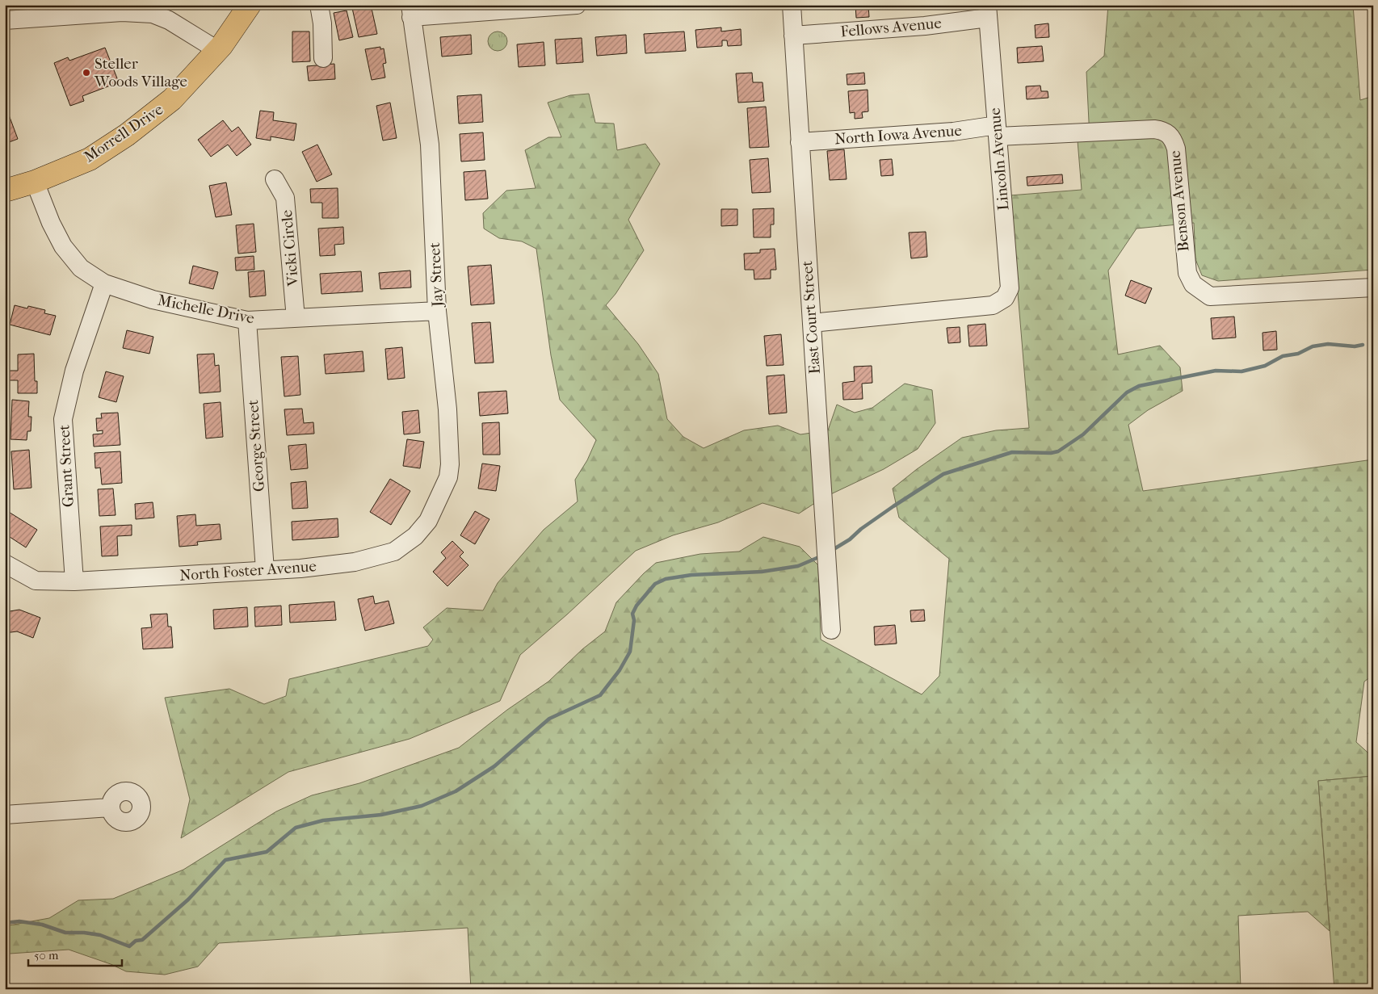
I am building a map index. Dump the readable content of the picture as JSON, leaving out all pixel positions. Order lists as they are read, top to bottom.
{
  "streets": {
    "main road": ["Morrell Drive"],
    "street": [
      "Fellows Avenue",
      "North Iowa Avenue",
      "Lincoln Avenue",
      "Benson Avenue",
      "Vicki Circle",
      "Jay Street",
      "Michelle Drive",
      "East Court Street",
      "George Street",
      "Grant Street",
      "North Foster Avenue"
    ]
  },
  "crossings": [
    ["Fellows Avenue", "Lincoln Avenue"],
    ["Fellows Avenue", "East Court Street"],
    ["Morrell Drive", "Michelle Drive"],
    ["North Iowa Avenue", "Lincoln Avenue"],
    ["North Iowa Avenue", "Benson Avenue"],
    ["North Iowa Avenue", "East Court Street"],
    ["Lincoln Avenue", "East Court Street"],
    ["Vicki Circle", "Michelle Drive"],
    ["Jay Street", "Michelle Drive"],
    ["Jay Street", "North Foster Avenue"],
    ["Michelle Drive", "George Street"],
    ["Michelle Drive", "Grant Street"],
    ["George Street", "North Foster Avenue"],
    ["Grant Street", "North Foster Avenue"]
  ],
  "places": ["Steller Woods Village"],
  "scale_bar": "50 m"
}
